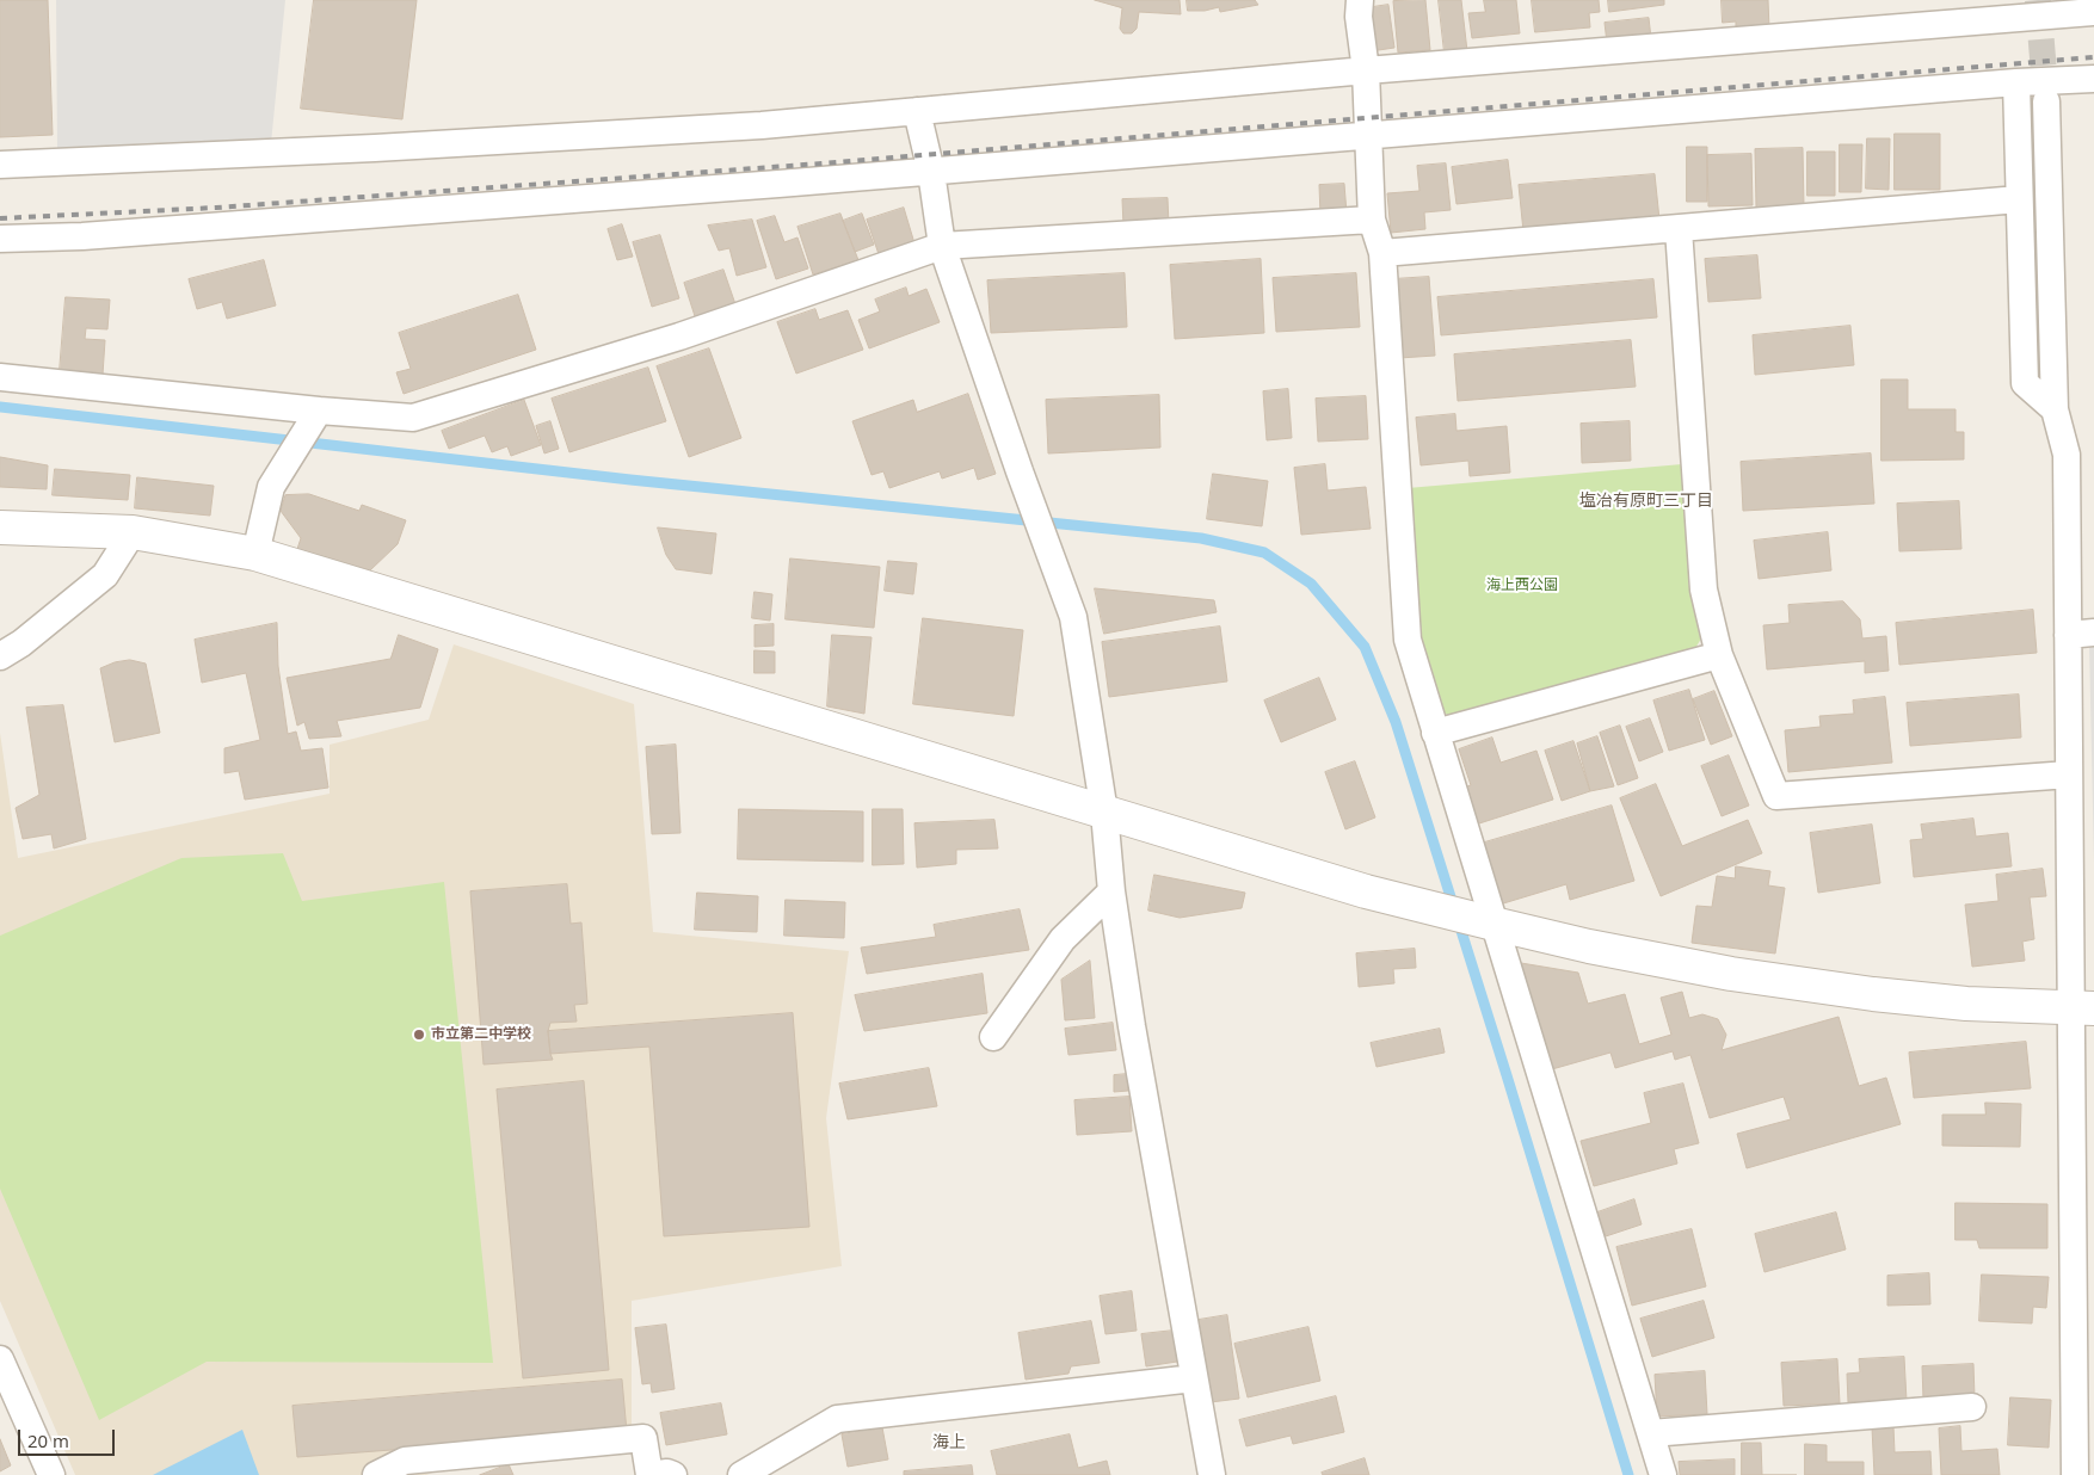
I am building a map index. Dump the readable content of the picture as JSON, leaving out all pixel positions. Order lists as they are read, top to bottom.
{
  "districts": ["塩冶有原町三丁目", "海上"],
  "parks": ["海上西公園"],
  "places": ["市立第二中学校"],
  "scale_bar": "20 m"
}
